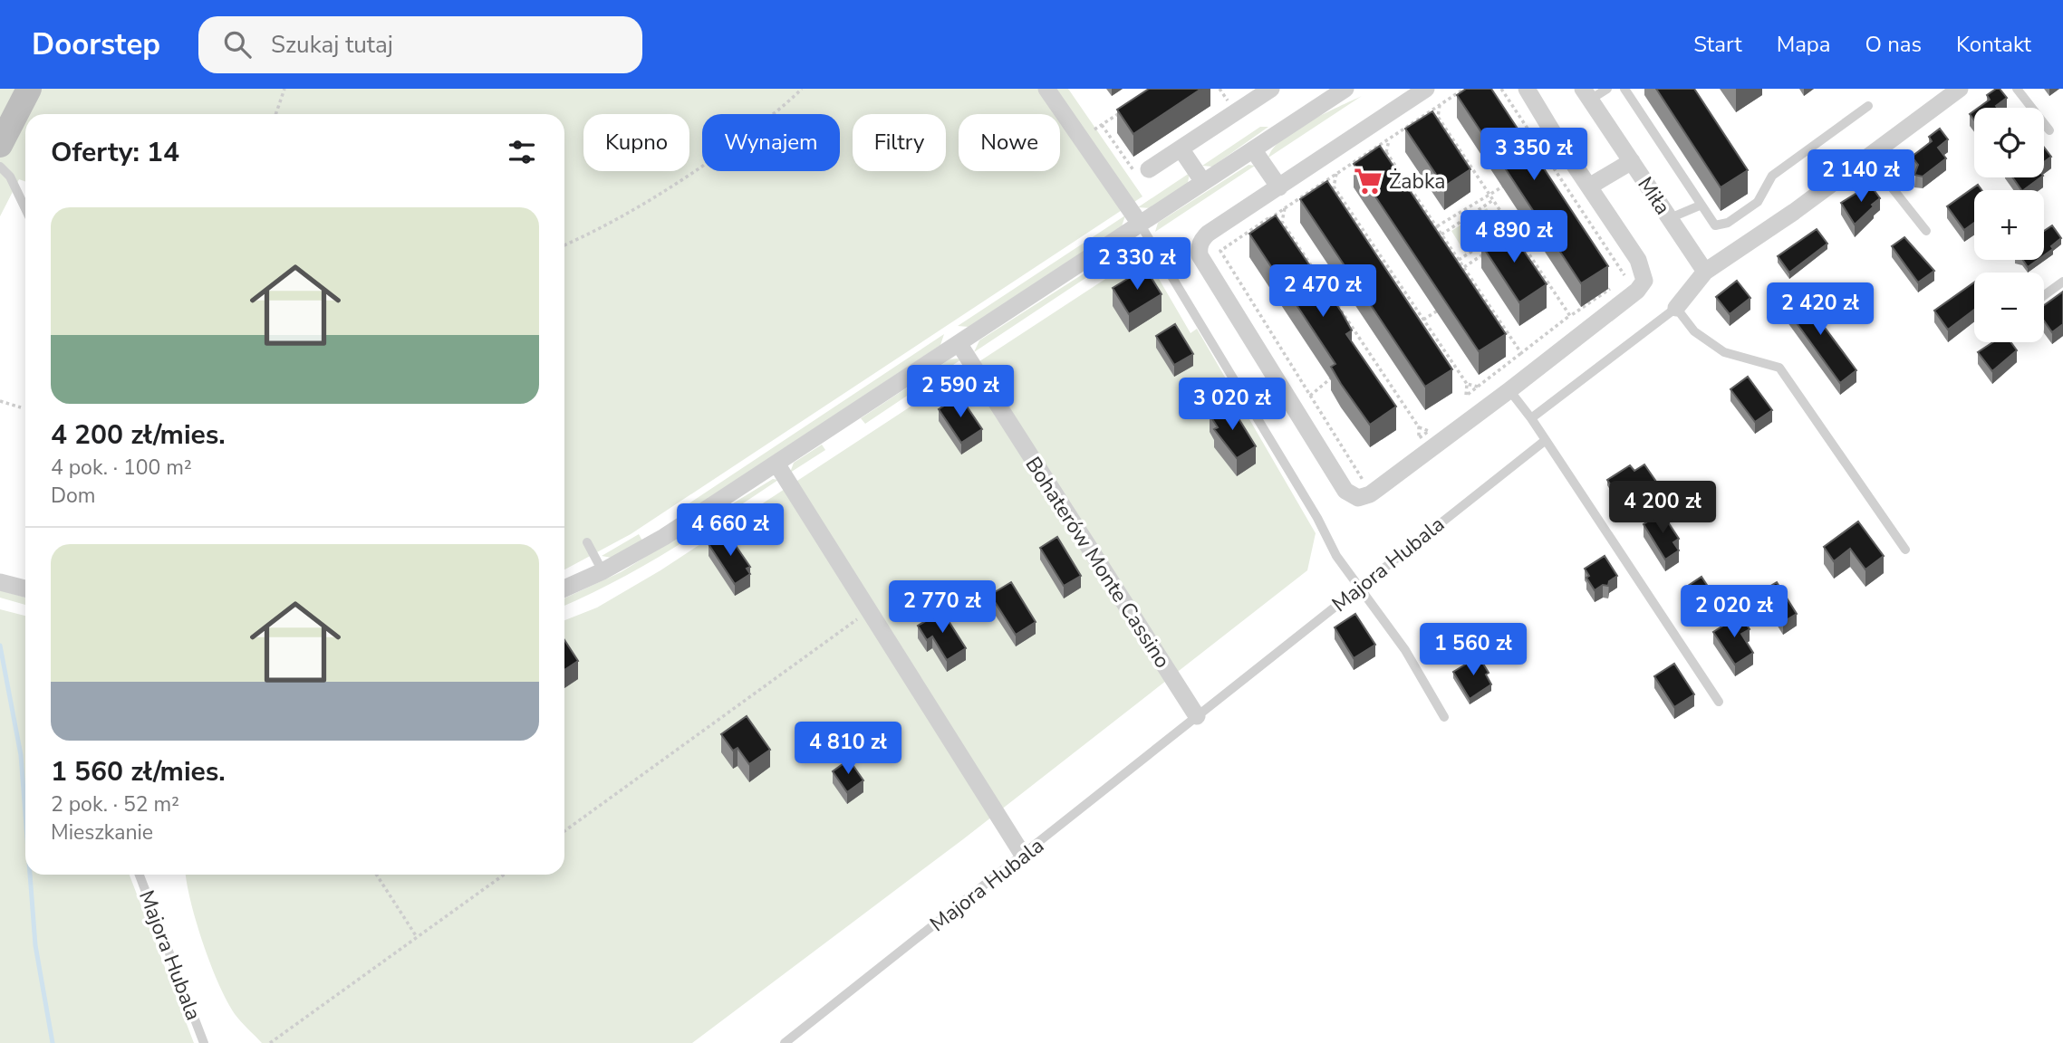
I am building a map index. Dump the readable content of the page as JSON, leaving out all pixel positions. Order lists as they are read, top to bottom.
{
  "streets": {
    "street": ["Miła", "Bohaterów Monte Cassino"],
    "lane": ["Majora Hubala"]
  },
  "crossings": [
    ["Bohaterów Monte Cassino", "Majora Hubala"]
  ],
  "places": {
    "supermarket": ["Żabka"]
  },
  "page": {
    "header": "Doorstep",
    "search": "Szukaj tutaj",
    "nav": [
      "Start",
      "Mapa",
      "O nas",
      "Kontakt"
    ],
    "map_buttons": ["+", "−"],
    "chip": [
      "Kupno",
      "Wynajem",
      "Filtry",
      "Nowe"
    ],
    "heading": "Oferty: 14",
    "price": [
      "3 350 zł",
      "2 140 zł",
      "4 890 zł",
      "2 330 zł",
      "2 470 zł",
      "2 420 zł",
      "2 590 zł",
      "3 020 zł",
      "4 200 zł",
      "4 660 zł",
      "2 770 zł",
      "2 020 zł",
      "1 560 zł",
      "4 810 zł"
    ],
    "list": [
      {
        "name": "4 200 zł/mies.",
        "note": "4 pok. · 100 m² · Dom"
      },
      {
        "name": "1 560 zł/mies.",
        "note": "2 pok. · 52 m² · Mieszkanie"
      }
    ]
  }
}
